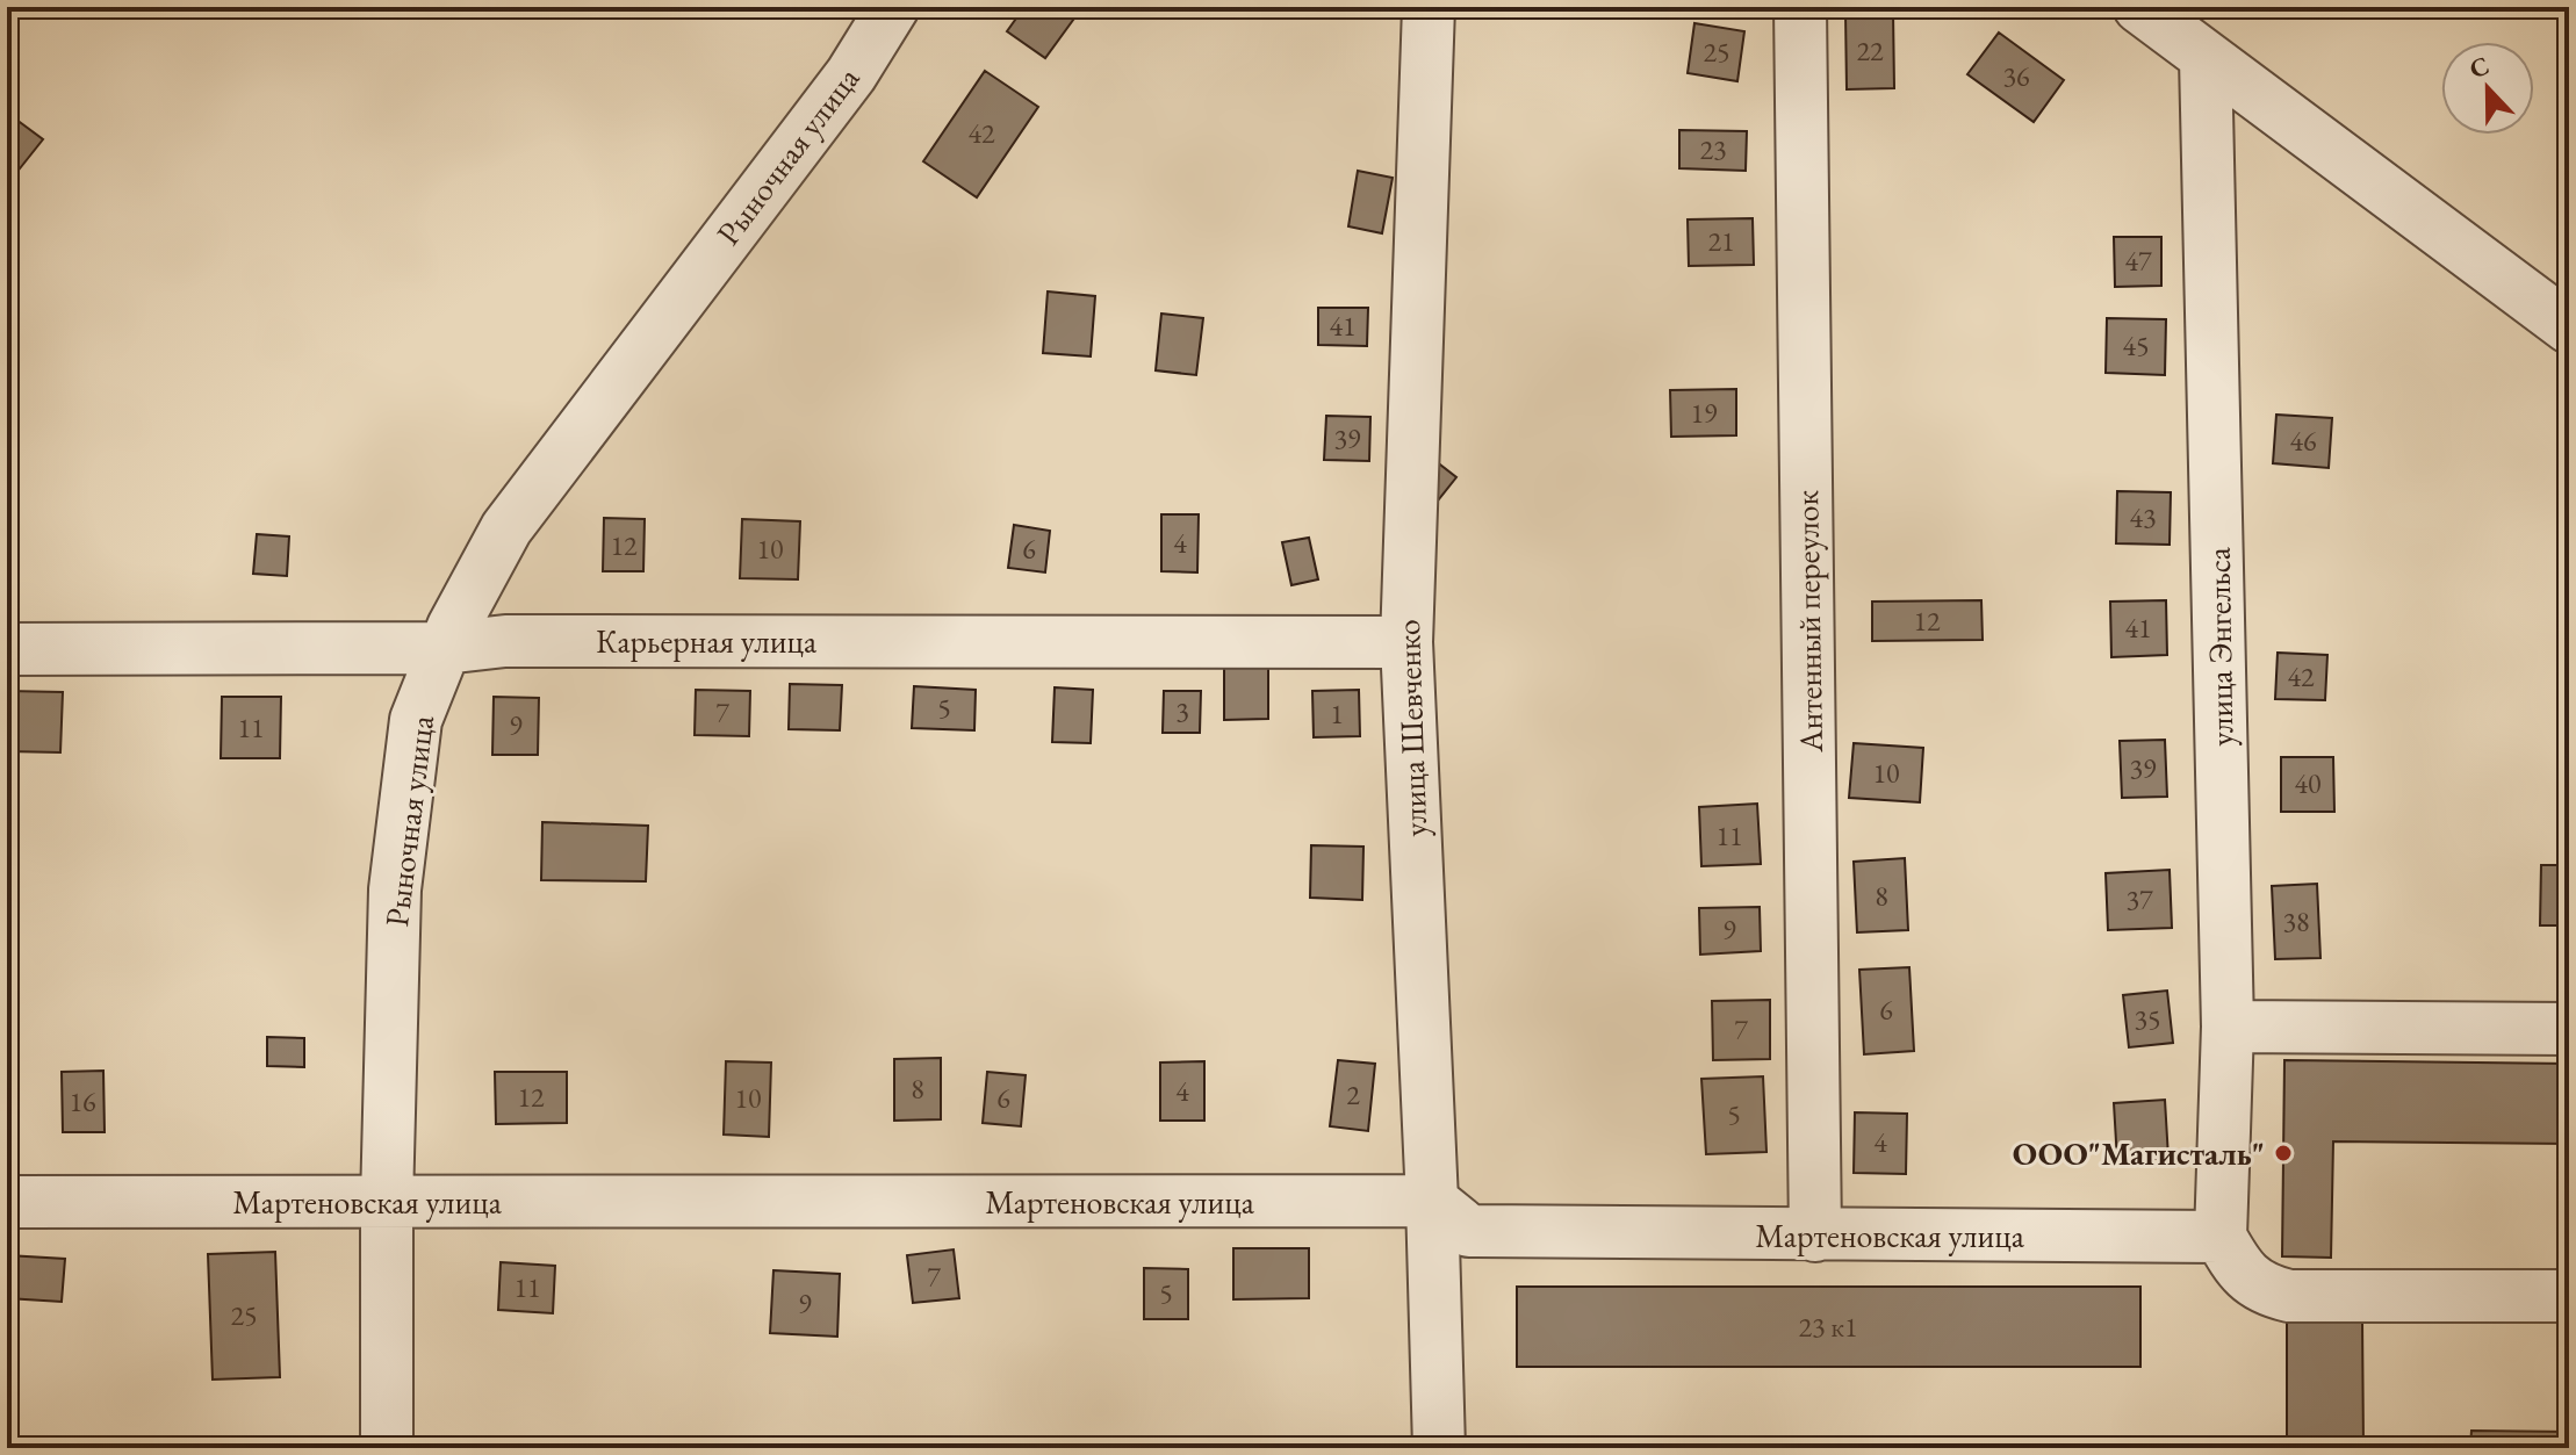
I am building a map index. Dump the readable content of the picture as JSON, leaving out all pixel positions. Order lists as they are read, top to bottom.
{
  "streets": {
    "street": [
      "Рыночная улица",
      "Антенный переулок",
      "Карьерная улица",
      "улица Энгельса",
      "улица Шевченко",
      "Мартеновская улица"
    ]
  },
  "crossings": [
    ["Рыночная улица", "Карьерная улица"],
    ["Рыночная улица", "Мартеновская улица"],
    ["Антенный переулок", "Мартеновская улица"],
    ["Карьерная улица", "улица Шевченко"],
    ["улица Энгельса", "Мартеновская улица"],
    ["улица Шевченко", "Мартеновская улица"]
  ],
  "places": ["ООО\"Магисталь\""],
  "house_numbers": [
    "22",
    "25",
    "36",
    "42",
    "23",
    "21",
    "47",
    "41",
    "45",
    "19",
    "39",
    "46",
    "43",
    "4",
    "12",
    "10",
    "6",
    "12",
    "41",
    "42",
    "5",
    "3",
    "7",
    "1",
    "9",
    "11",
    "39",
    "10",
    "40",
    "11",
    "8",
    "37",
    "38",
    "9",
    "6",
    "35",
    "7",
    "8",
    "4",
    "2",
    "12",
    "10",
    "6",
    "16",
    "5",
    "4",
    "7",
    "11",
    "5",
    "9",
    "25",
    "23 к1"
  ],
  "north": "top"
}
